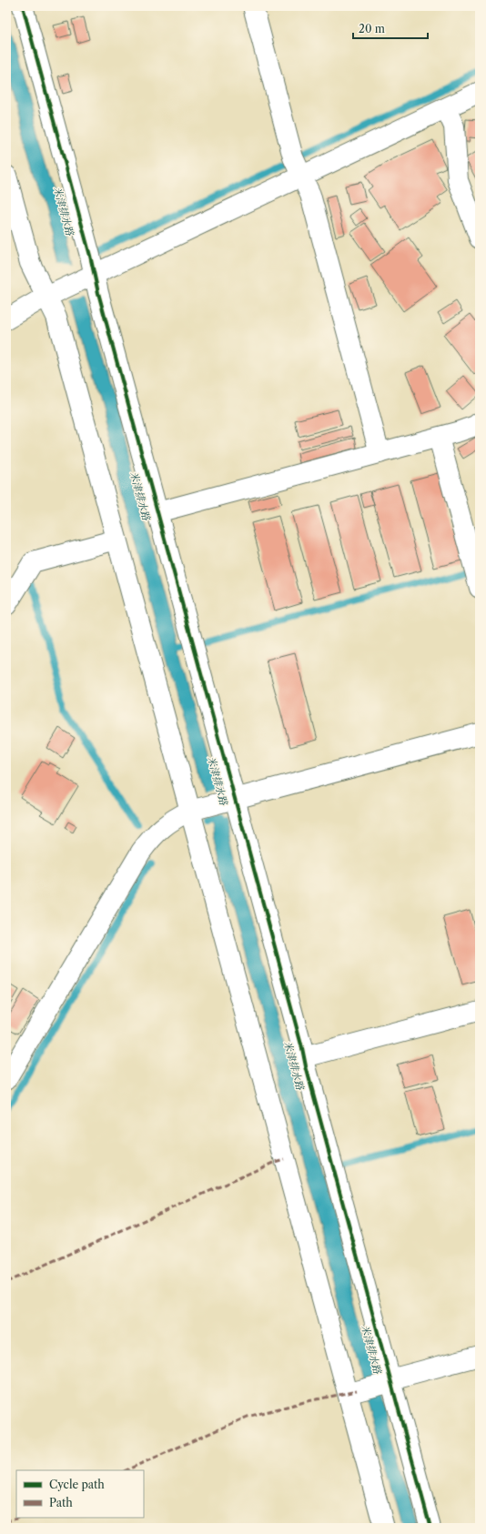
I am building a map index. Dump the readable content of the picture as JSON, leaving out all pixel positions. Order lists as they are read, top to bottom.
{
  "water": ["米津排水路"],
  "legend": ["Cycle path", "Path"],
  "scale_bar": "20 m"
}
